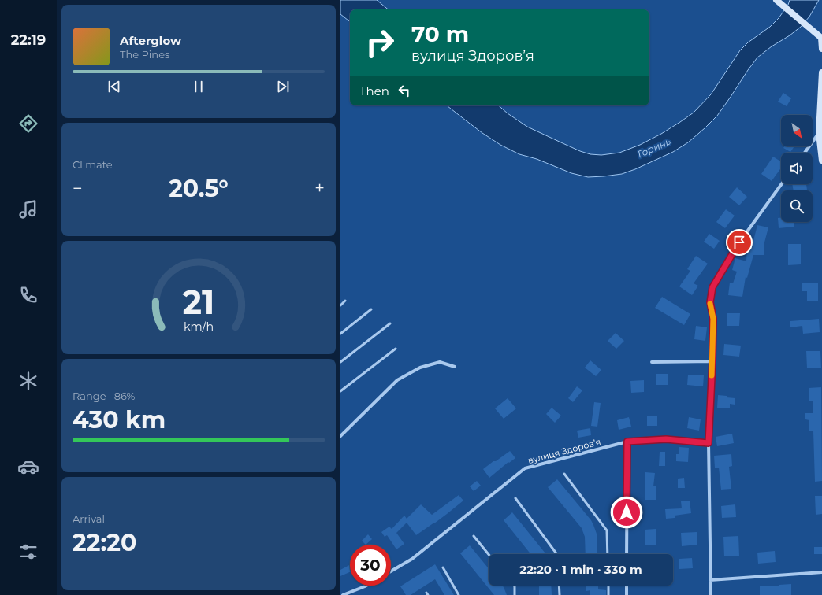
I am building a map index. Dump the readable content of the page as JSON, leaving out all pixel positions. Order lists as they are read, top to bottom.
{
  "streets": {
    "street": ["вулиця Здоровʼя"]
  },
  "water": ["Горинь"],
  "north": "bottom right",
  "page": {
    "tabs": "22:19",
    "turn": ["70 m", "вулиця Здоровʼя"],
    "song": ["Afterglow", "The Pines"],
    "then": "Then",
    "tile": [
      "Climate",
      ["Range · 86%", "430 km"],
      ["Arrival", "22:20"]
    ],
    "heat": ["−", "20.5°", "+"],
    "limit": "30",
    "trip": "22:20 · 1 min · 330 m",
    "gauge": ["21", "km/h"]
  }
}
